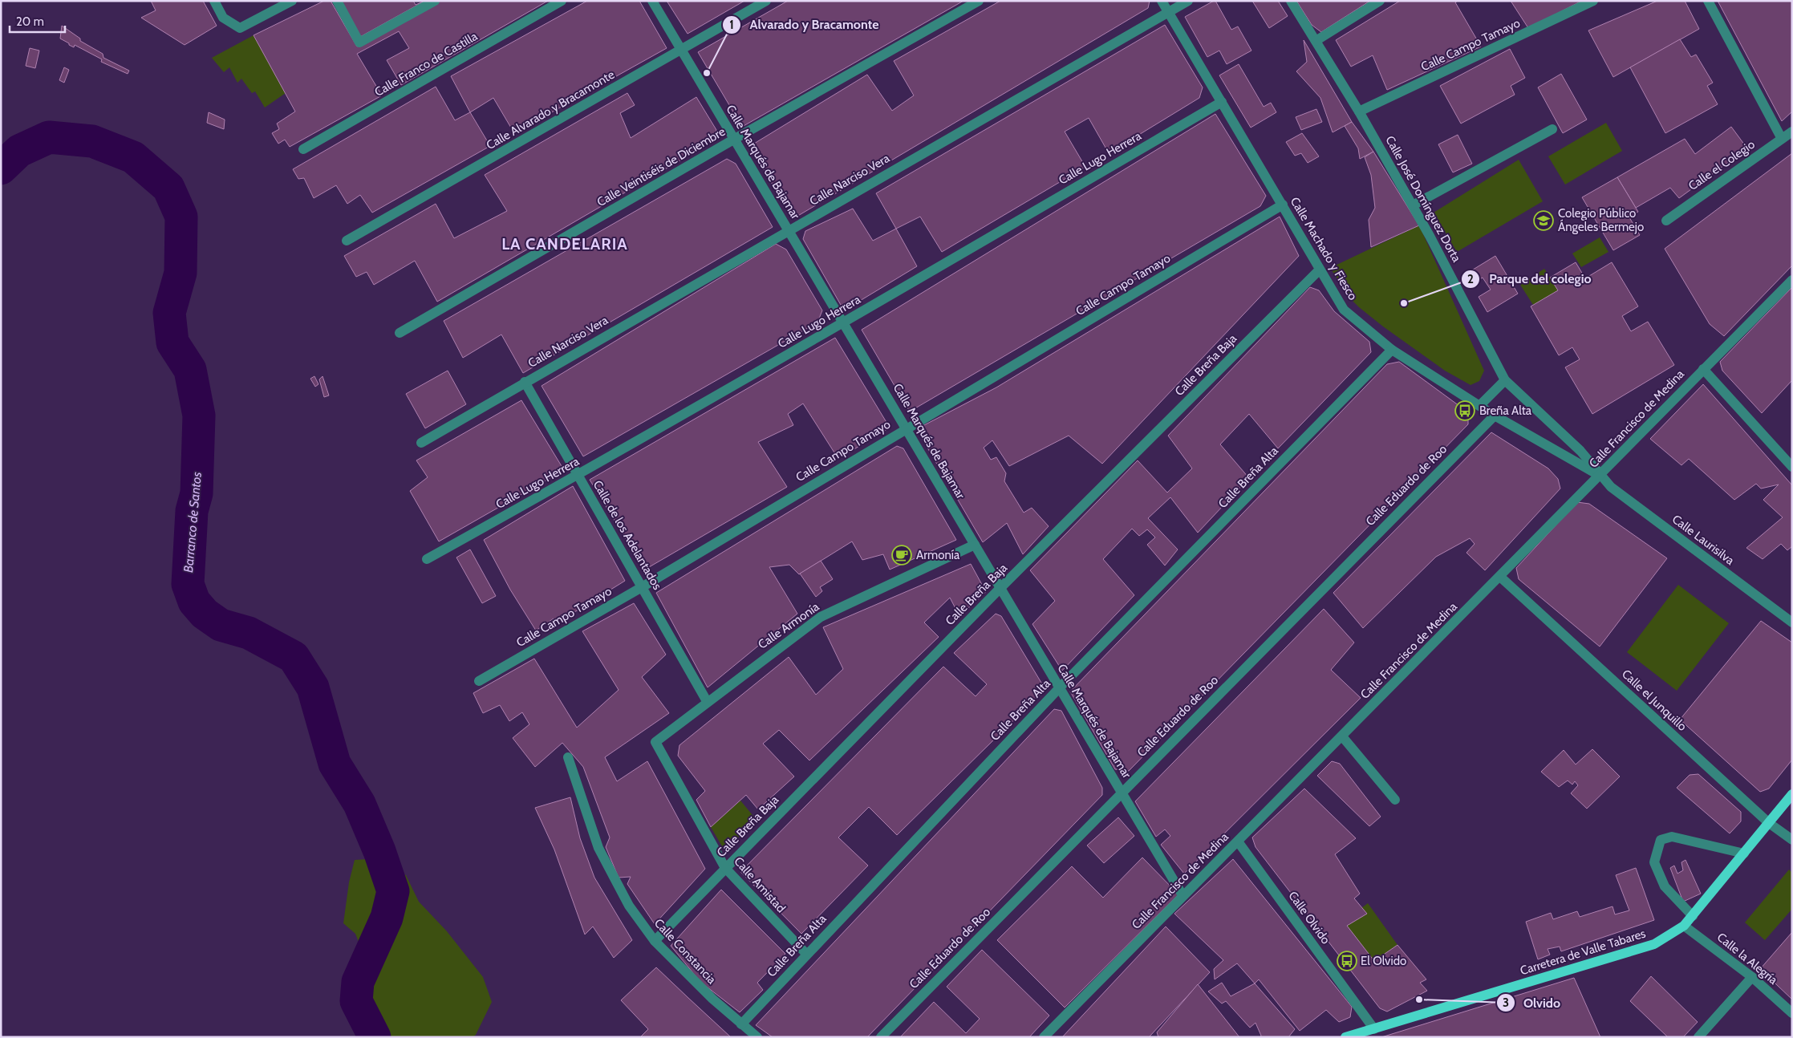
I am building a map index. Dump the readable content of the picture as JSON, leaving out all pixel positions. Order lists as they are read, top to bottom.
{
  "streets": {
    "main road": ["Carretera de Valle Tabares"],
    "street": [
      "Calle Campo Tamayo",
      "Calle Franco de Castilla",
      "Calle Alvarado y Bracamonte",
      "Calle Lugo Herrera",
      "Calle Marqués de Bajamar",
      "Calle el Colegio",
      "Calle Veintiséis de Diciembre",
      "Calle Narciso Vera",
      "Calle José Domínguez Dorta",
      "Calle Machado y Fiesco",
      "Calle Breña Baja",
      "Calle Francisco de Medina",
      "Calle Breña Alta",
      "Calle Eduardo de Roo",
      "Calle de los Adelantados",
      "Calle Laurisilva",
      "Calle Armonía",
      "Calle el Junquillo",
      "Calle Amistad",
      "Calle Olvido",
      "Calle Constancia",
      "Calle la Alegría"
    ]
  },
  "crossings": [
    ["Calle Campo Tamayo", "Calle Marqués de Bajamar"],
    ["Calle Campo Tamayo", "Calle José Domínguez Dorta"],
    ["Calle Campo Tamayo", "Calle Machado y Fiesco"],
    ["Calle Campo Tamayo", "Calle de los Adelantados"],
    ["Calle Alvarado y Bracamonte", "Calle Marqués de Bajamar"],
    ["Calle Lugo Herrera", "Calle Marqués de Bajamar"],
    ["Calle Lugo Herrera", "Calle Machado y Fiesco"],
    ["Calle Lugo Herrera", "Calle de los Adelantados"],
    ["Calle Marqués de Bajamar", "Calle Veintiséis de Diciembre"],
    ["Calle Marqués de Bajamar", "Calle Narciso Vera"],
    ["Calle Marqués de Bajamar", "Calle Breña Baja"],
    ["Calle Marqués de Bajamar", "Calle Francisco de Medina"],
    ["Calle Marqués de Bajamar", "Calle Breña Alta"],
    ["Calle Marqués de Bajamar", "Calle Eduardo de Roo"],
    ["Calle Marqués de Bajamar", "Calle Armonía"],
    ["Calle Narciso Vera", "Calle Machado y Fiesco"],
    ["Calle Narciso Vera", "Calle de los Adelantados"],
    ["Calle José Domínguez Dorta", "Calle Machado y Fiesco"],
    ["Calle José Domínguez Dorta", "Calle Francisco de Medina"],
    ["Calle José Domínguez Dorta", "Calle Laurisilva"],
    ["Calle Machado y Fiesco", "Calle Breña Baja"],
    ["Calle Machado y Fiesco", "Calle Francisco de Medina"],
    ["Calle Machado y Fiesco", "Calle Breña Alta"],
    ["Calle Machado y Fiesco", "Calle Eduardo de Roo"],
    ["Calle Machado y Fiesco", "Calle Laurisilva"],
    ["Calle Breña Baja", "Calle Amistad"],
    ["Calle Breña Baja", "Calle Constancia"],
    ["Calle Francisco de Medina", "Calle Laurisilva"],
    ["Calle Francisco de Medina", "Calle el Junquillo"],
    ["Calle Francisco de Medina", "Calle Olvido"],
    ["Calle Breña Alta", "Calle Amistad"],
    ["Calle Breña Alta", "Calle Constancia"],
    ["Calle de los Adelantados", "Calle Armonía"],
    ["Calle Armonía", "Calle Amistad"],
    ["Calle el Junquillo", "Carretera de Valle Tabares"],
    ["Calle Olvido", "Carretera de Valle Tabares"],
    ["Carretera de Valle Tabares", "Calle la Alegría"]
  ],
  "districts": ["LA CANDELARIA"],
  "water": ["Barranco de Santos"],
  "places": {
    "other": ["Alvarado y Bracamonte", "Parque del colegio", "Olvido"],
    "school or university": ["Colegio Público Ángeles Bermejo"],
    "bus stop": ["Breña Alta", "El Olvido"],
    "cafe": ["Armonía"]
  },
  "scale_bar": "20 m"
}
